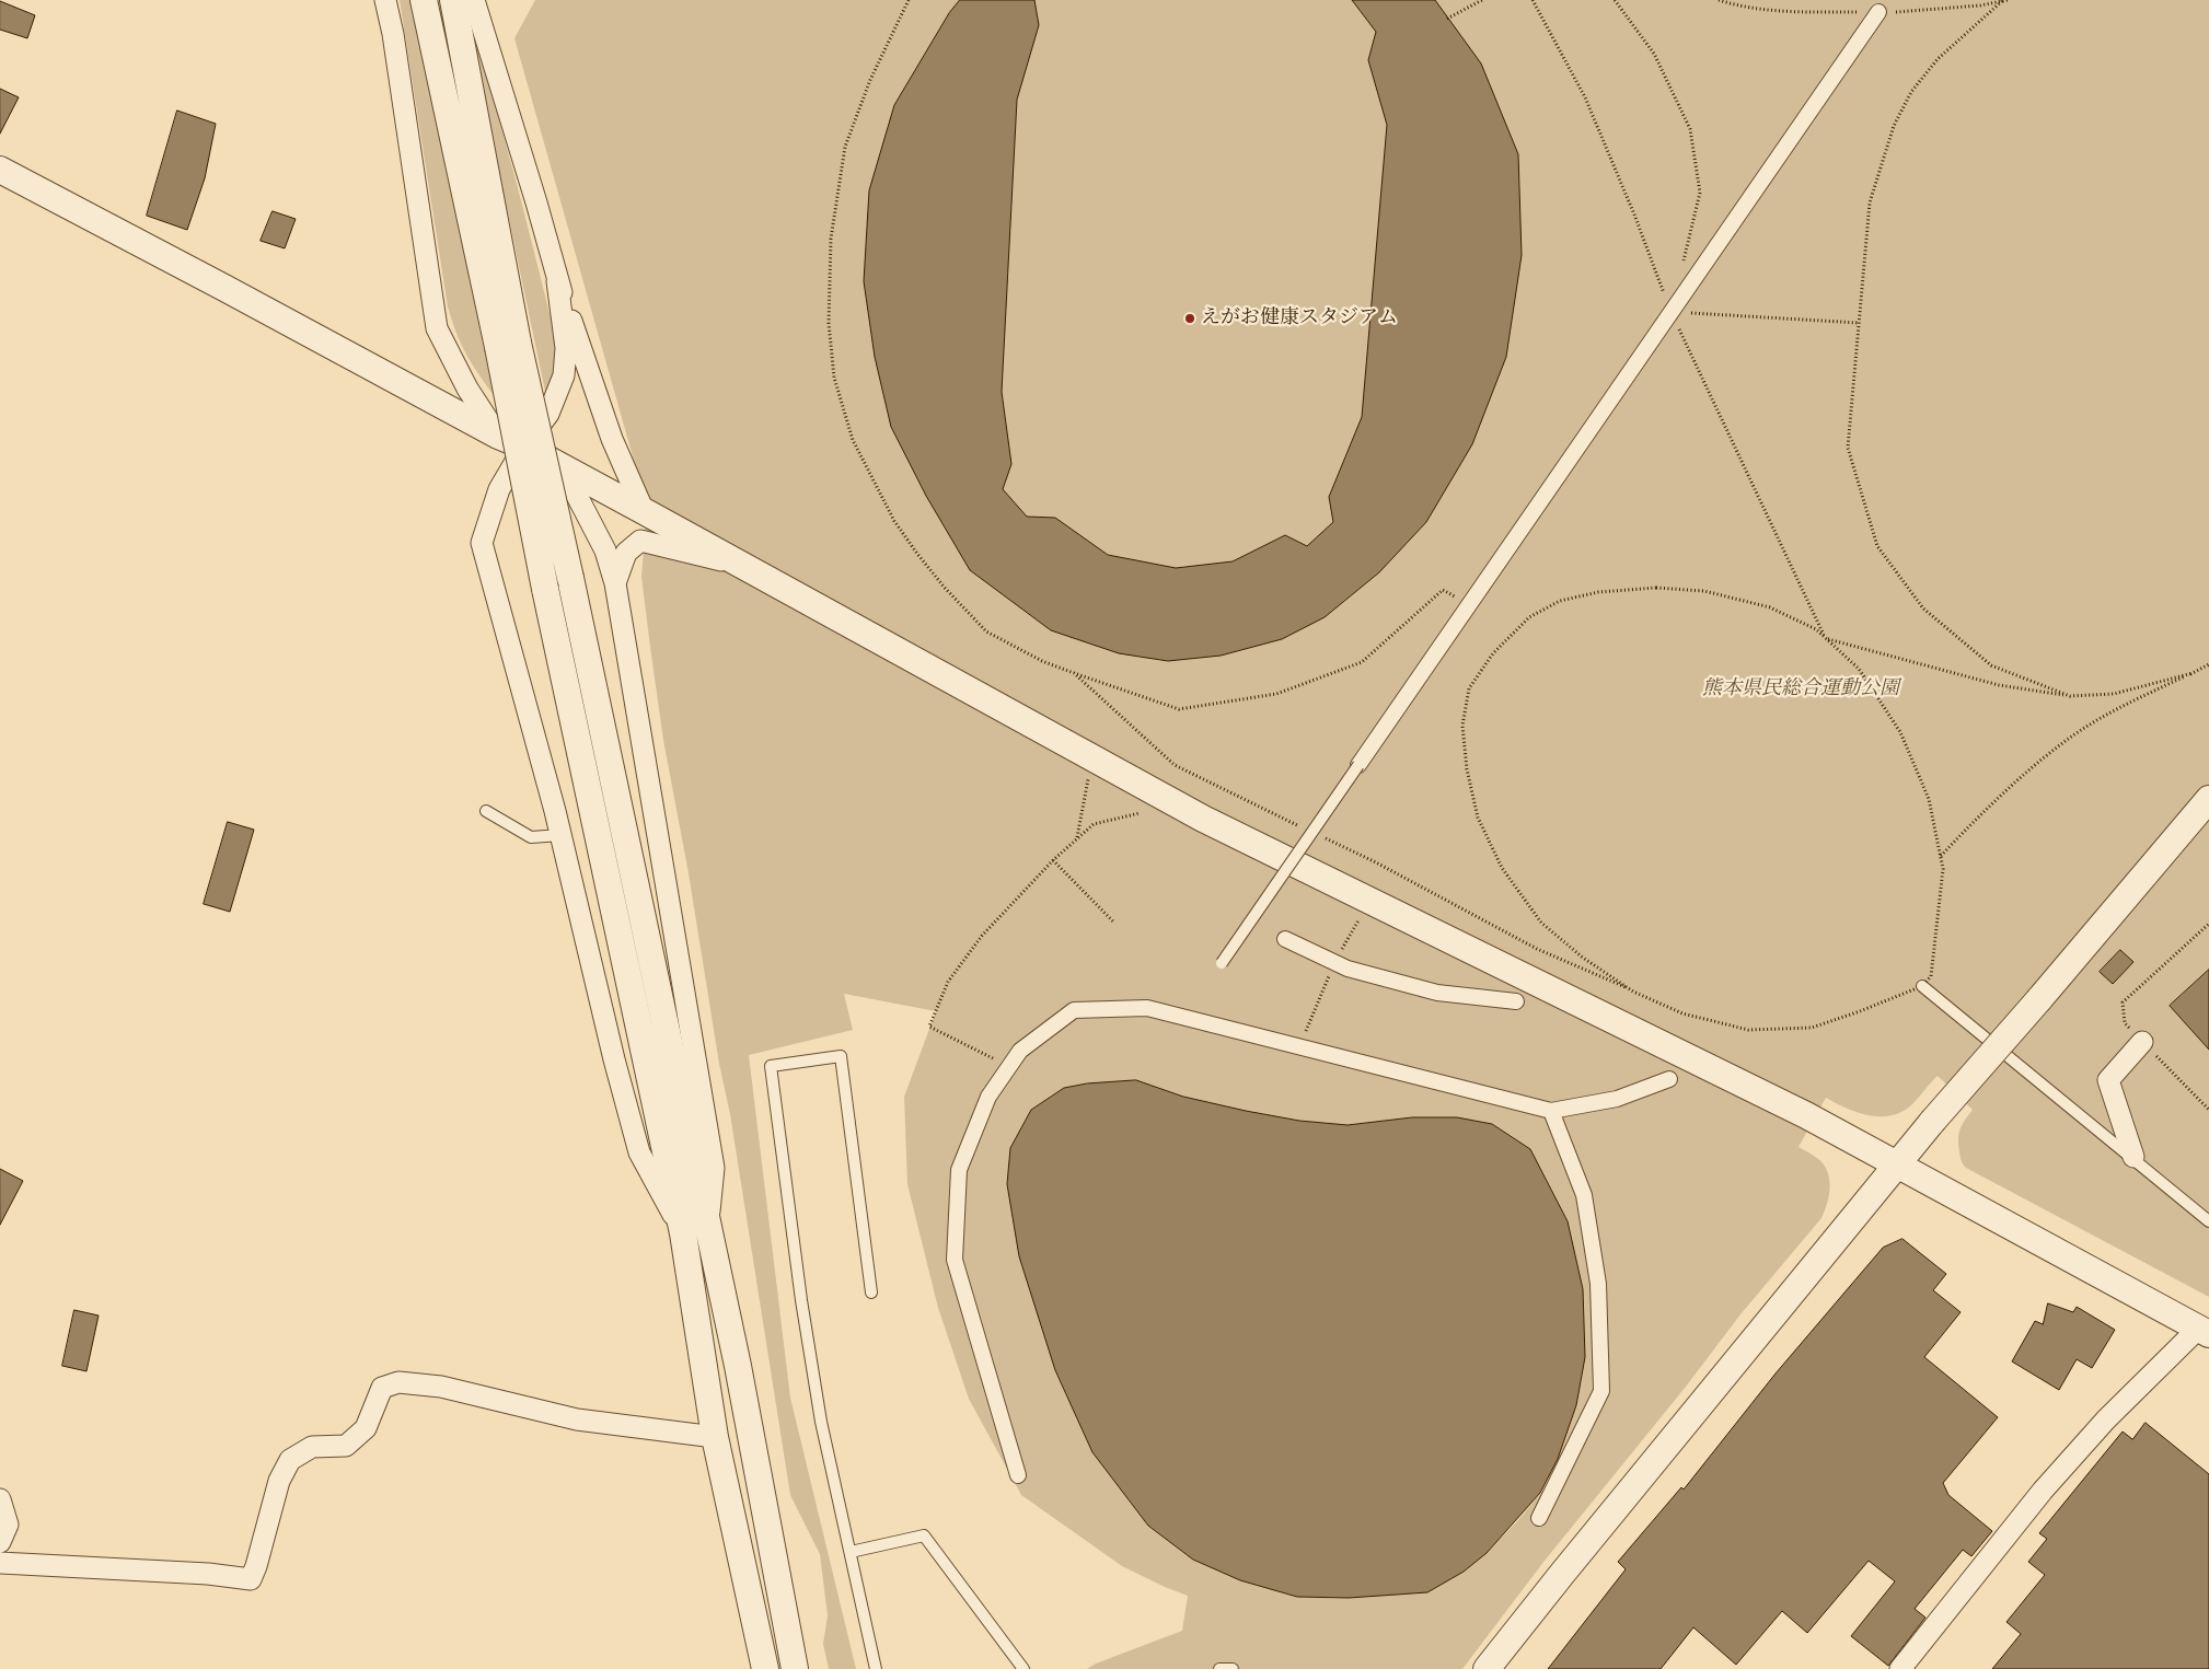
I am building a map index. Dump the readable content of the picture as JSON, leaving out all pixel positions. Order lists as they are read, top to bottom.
{
  "parks": ["熊本県民総合運動公園"],
  "places": ["えがお健康スタジアム"]
}
